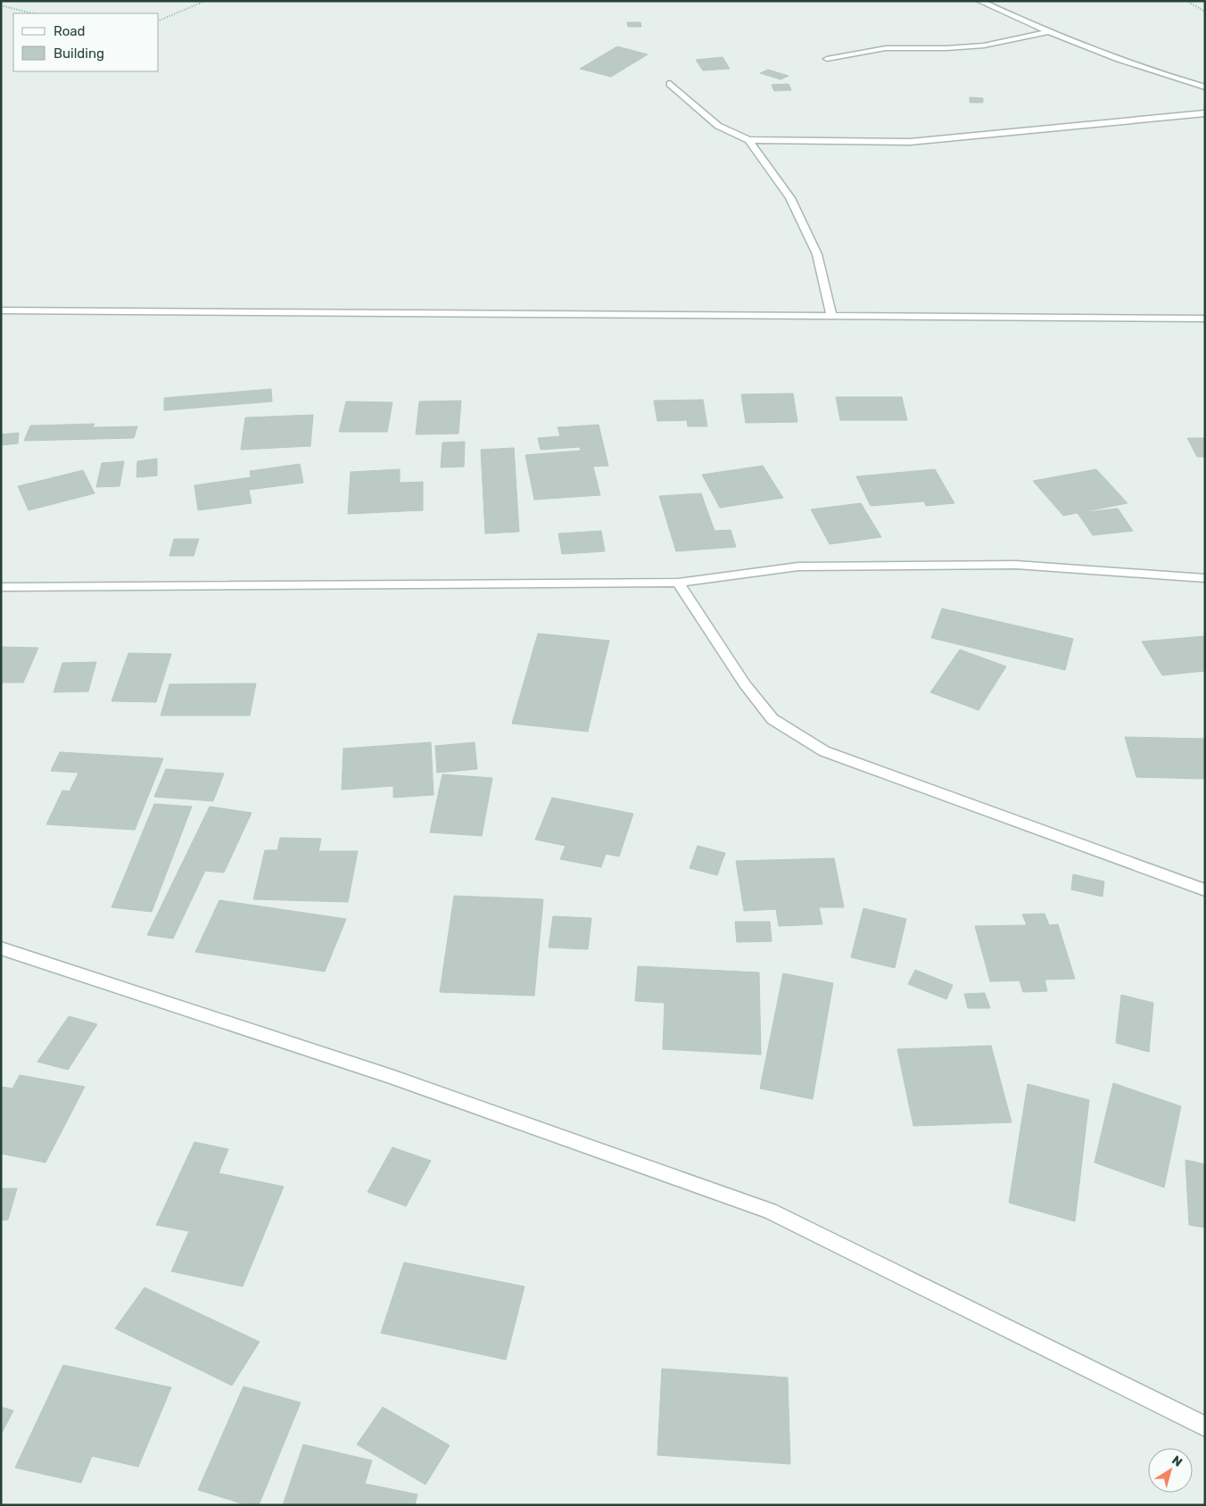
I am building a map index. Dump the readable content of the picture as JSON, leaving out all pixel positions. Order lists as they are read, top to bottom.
{
  "legend": ["Road", "Building"],
  "north": "top right"
}
